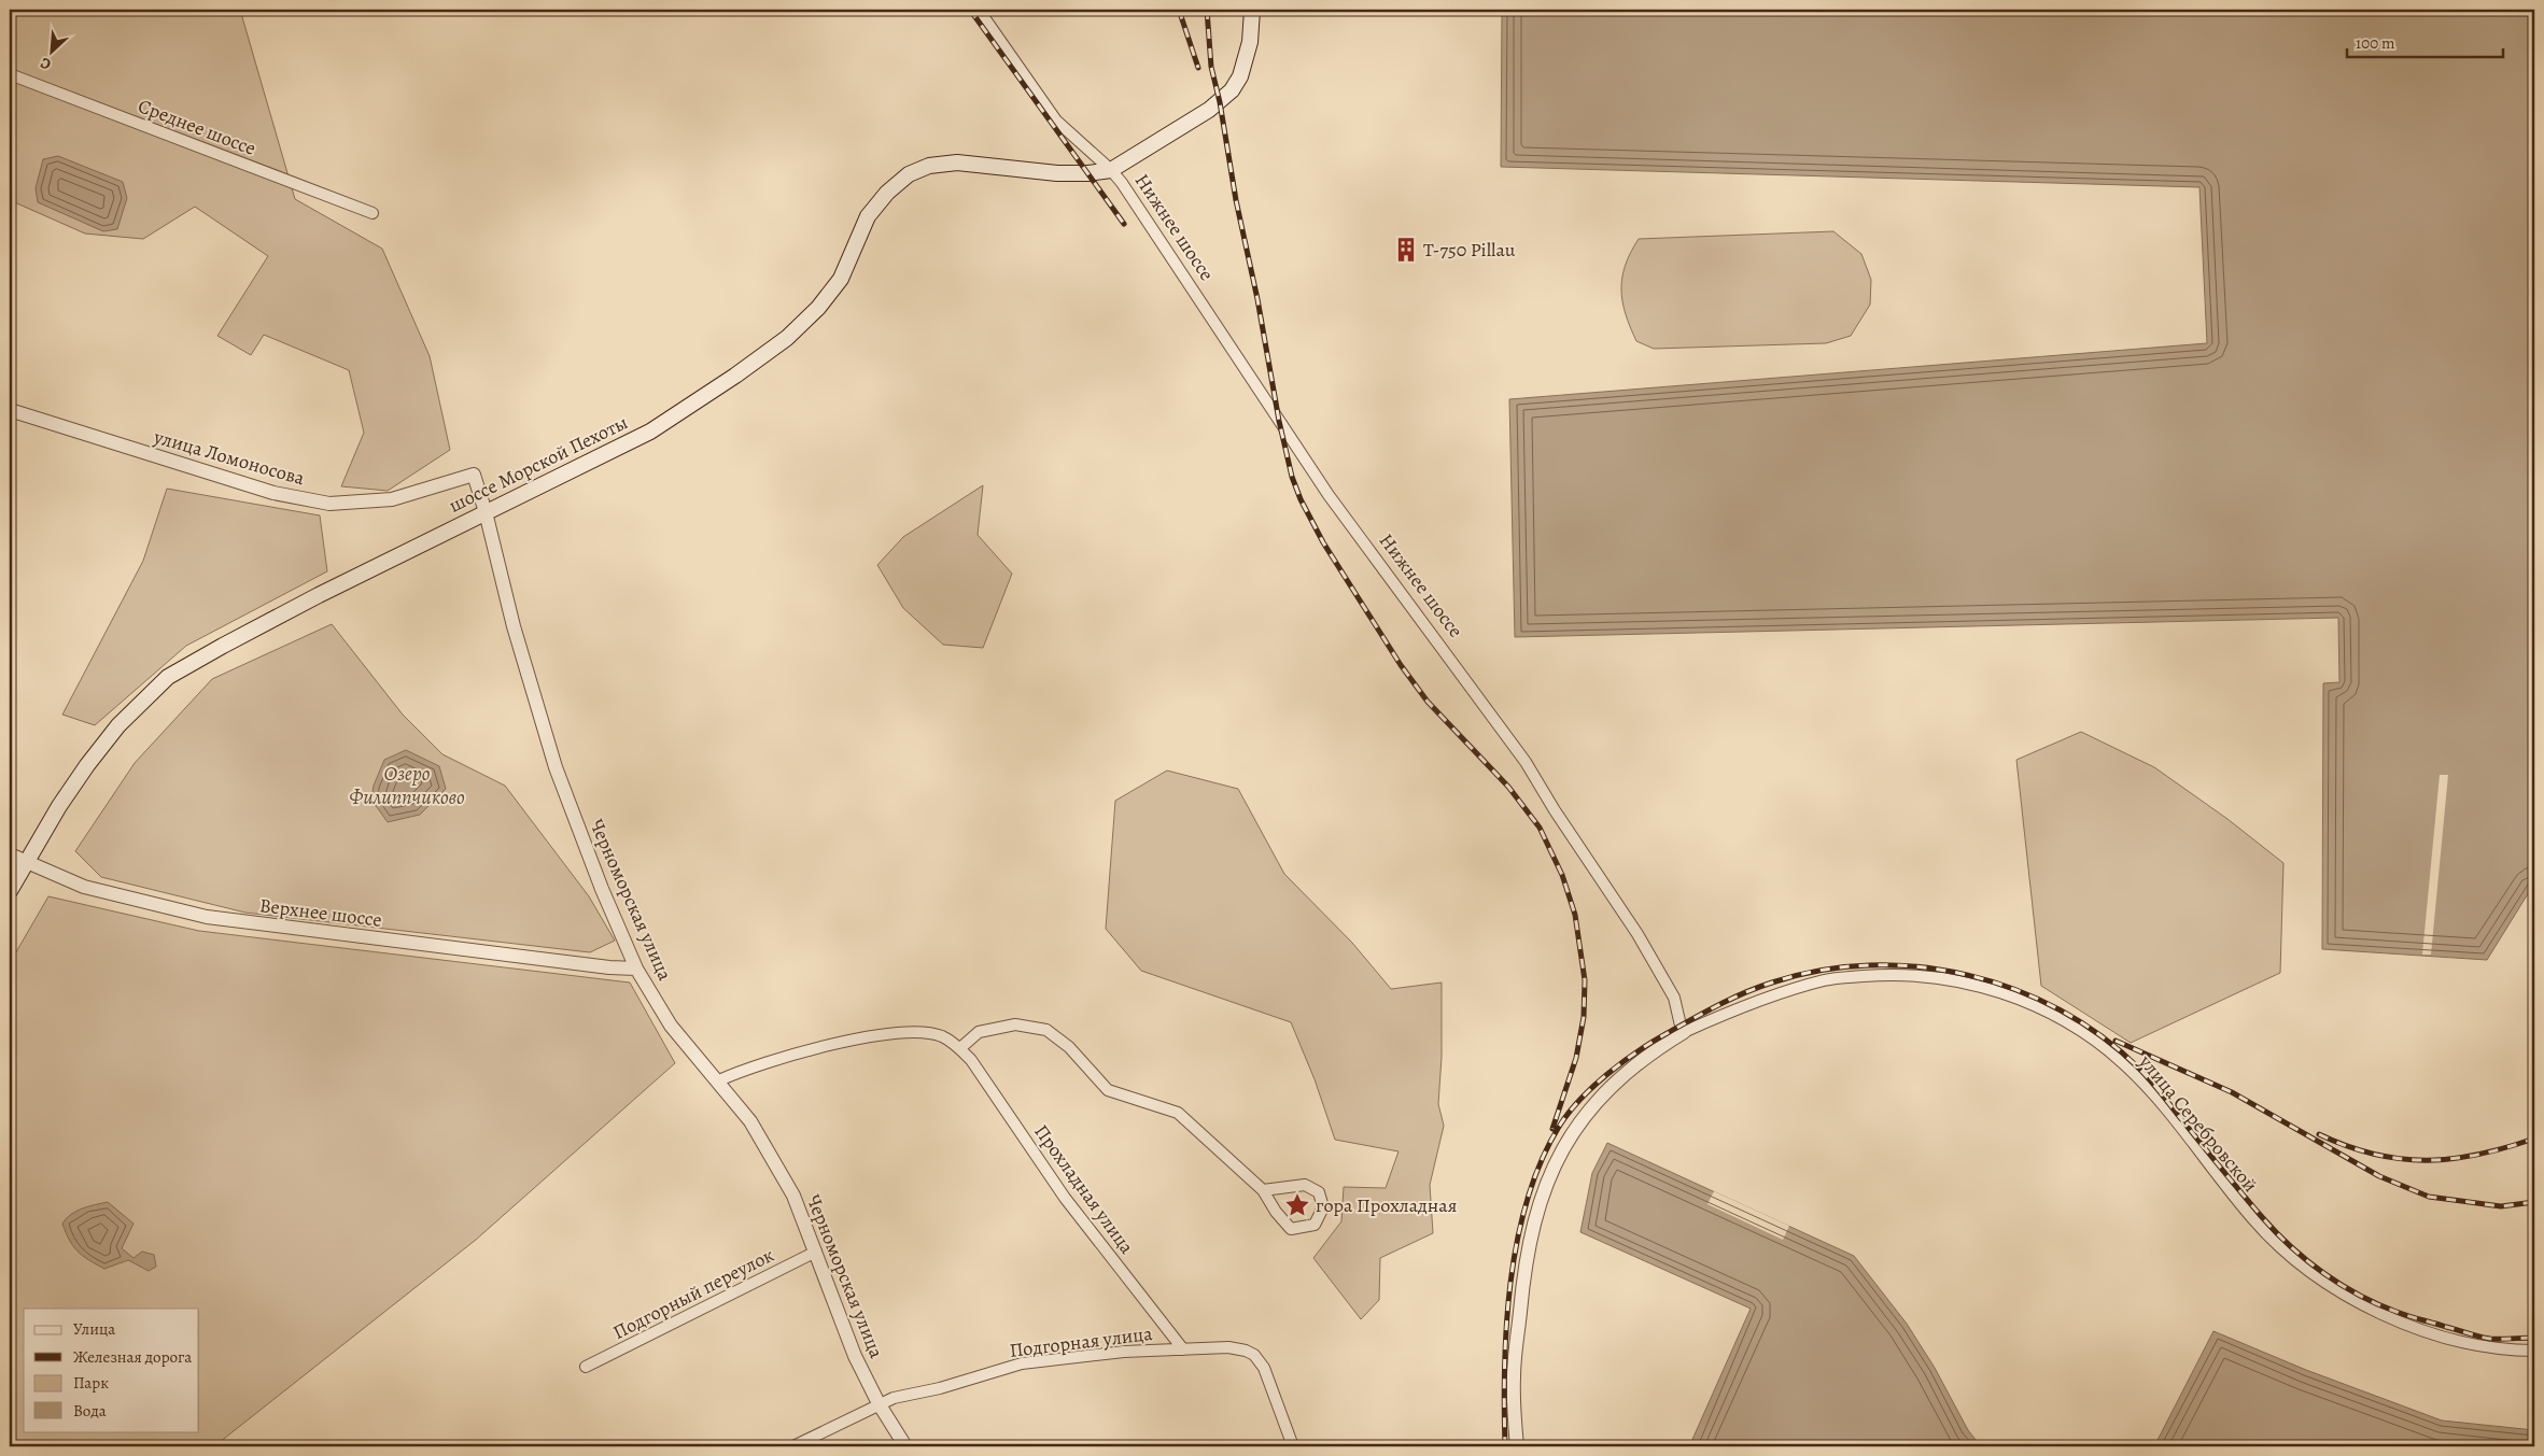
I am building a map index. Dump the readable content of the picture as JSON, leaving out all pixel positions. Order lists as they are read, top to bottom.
{
  "streets": {
    "main road": ["Нижнее шоссе", "шоссе Морской Пехоты"],
    "street": [
      "Среднее шоссе",
      "улица Ломоносова",
      "Черноморская улица",
      "Верхнее шоссе",
      "улица Серебровской",
      "Прохладная улица",
      "Подгорный переулок",
      "Подгорная улица"
    ]
  },
  "crossings": [
    ["Нижнее шоссе", "шоссе Морской Пехоты"],
    ["Нижнее шоссе", "улица Серебровской"],
    ["улица Ломоносова", "Черноморская улица"],
    ["шоссе Морской Пехоты", "Черноморская улица"],
    ["шоссе Морской Пехоты", "Верхнее шоссе"],
    ["Черноморская улица", "Верхнее шоссе"],
    ["Черноморская улица", "Подгорный переулок"],
    ["Черноморская улица", "Подгорная улица"],
    ["Прохладная улица", "Подгорная улица"]
  ],
  "water": ["Озеро Филиппчиково"],
  "places": {
    "building": ["T-750 Pillau"],
    "place": ["гора Прохладная"]
  },
  "legend": [
    "Улица",
    "Железная дорога",
    "Парк",
    "Вода"
  ],
  "scale_bar": "100 m",
  "north": "bottom left"
}
